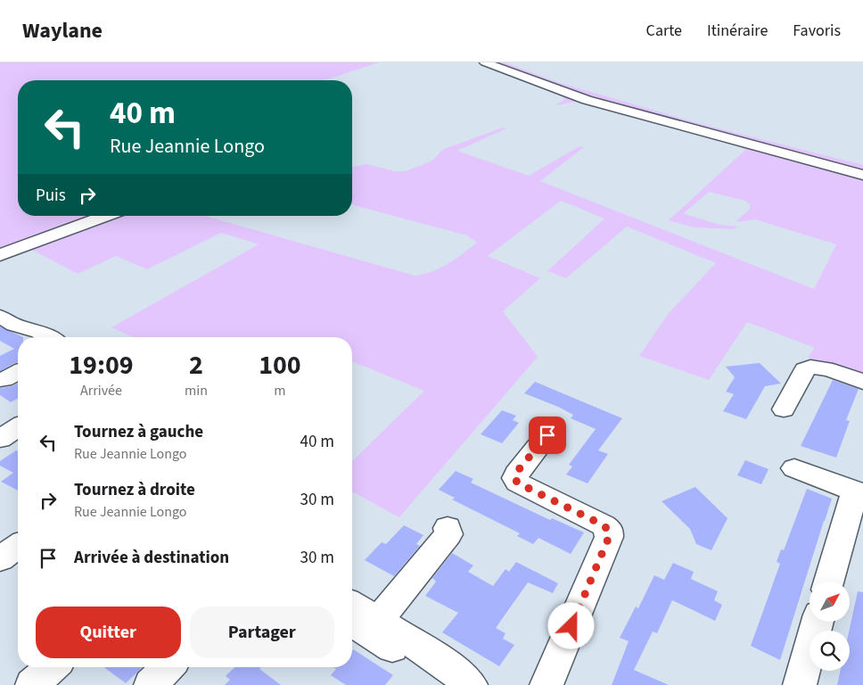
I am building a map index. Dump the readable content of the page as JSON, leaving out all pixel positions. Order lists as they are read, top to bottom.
{
  "north": "top right",
  "page": {
    "header": "Waylane",
    "nav": ["Carte", "Itinéraire", "Favoris"],
    "turn": ["40 m", "Rue Jeannie Longo"],
    "then": "Puis",
    "eta": [
      "19:09",
      "Arrivée",
      "2",
      "min",
      "100",
      "m"
    ],
    "list": [
      {
        "name": "Tournez à gauche",
        "note": "Rue Jeannie Longo",
        "value": "40 m"
      },
      {
        "name": "Tournez à droite",
        "note": "Rue Jeannie Longo",
        "value": "30 m"
      },
      {
        "name": "Arrivée à destination",
        "value": "30 m"
      }
    ],
    "buttons": ["Quitter", "Partager"]
  }
}
